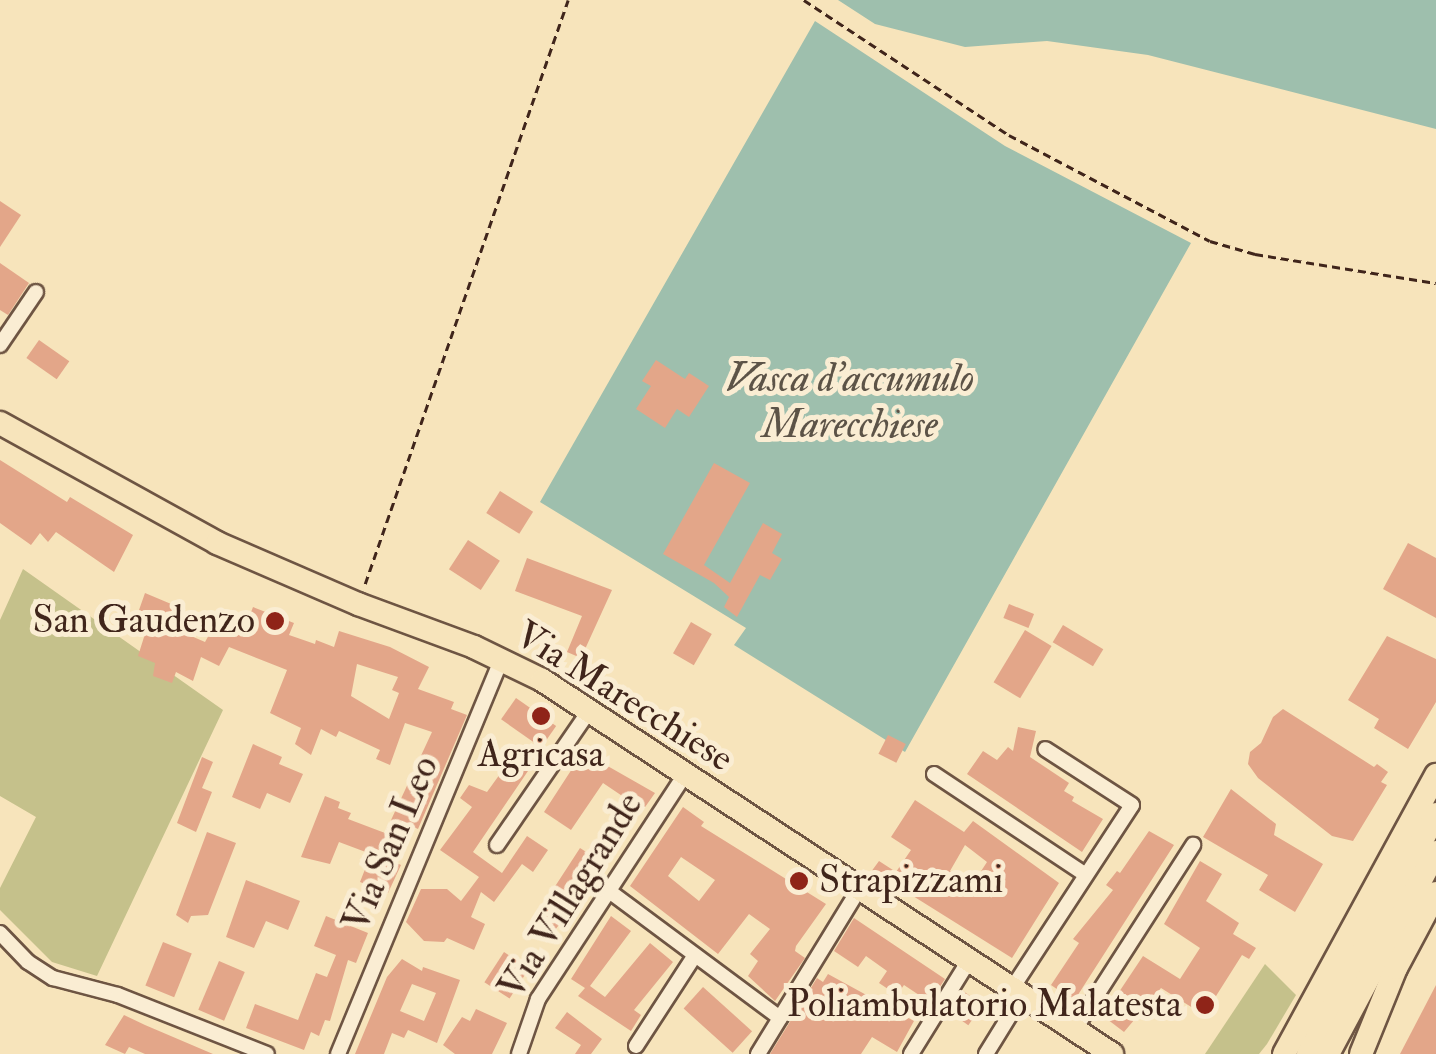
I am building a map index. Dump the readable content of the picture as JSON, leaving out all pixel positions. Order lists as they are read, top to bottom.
{
  "streets": {
    "main road": ["Via Marecchiese"],
    "street": ["Via San Leo", "Via Villagrande"]
  },
  "crossings": [
    ["Via Marecchiese", "Via San Leo"],
    ["Via Marecchiese", "Via Villagrande"]
  ],
  "water": ["Vasca d'accumulo Marecchiese"],
  "places": [
    "San Gaudenzo",
    "Agricasa",
    "Strapizzami",
    "Poliambulatorio Malatesta"
  ]
}
